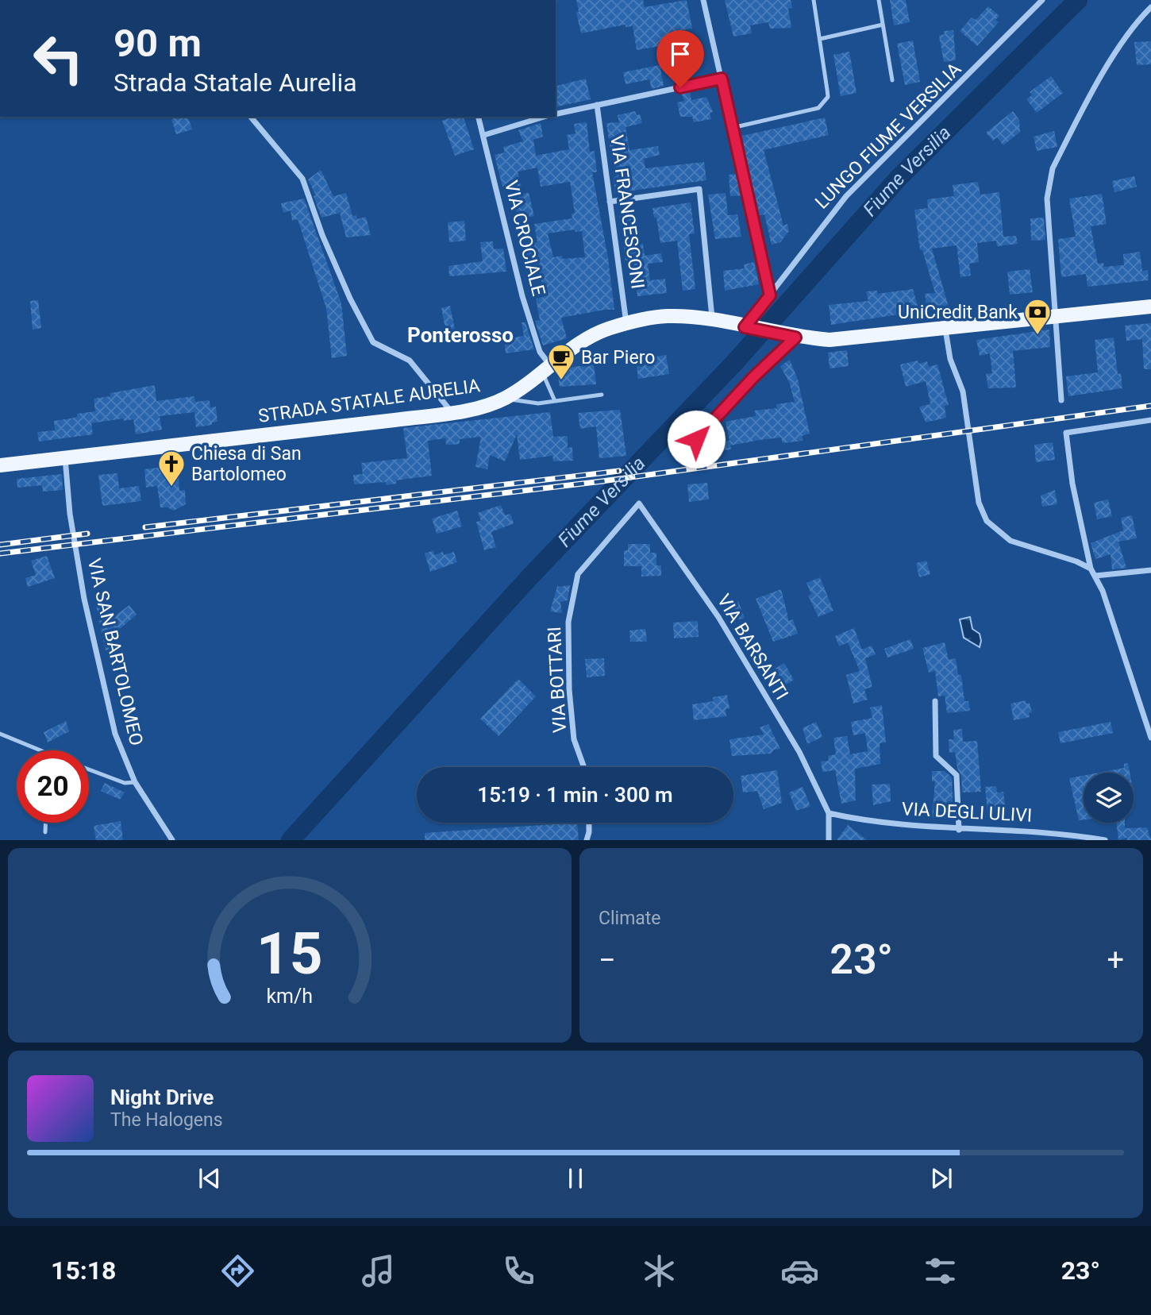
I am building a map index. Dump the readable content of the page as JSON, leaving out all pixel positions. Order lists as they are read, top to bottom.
{
  "streets": {
    "main road": ["STRADA STATALE AURELIA"],
    "street": [
      "LUNGO FIUME VERSILIA",
      "VIA FRANCESCONI",
      "VIA CROCIALE",
      "VIA BARSANTI",
      "VIA SAN BARTOLOMEO",
      "VIA BOTTARI",
      "VIA DEGLI ULIVI"
    ]
  },
  "crossings": [
    ["LUNGO FIUME VERSILIA", "STRADA STATALE AURELIA"],
    ["VIA FRANCESCONI", "STRADA STATALE AURELIA"],
    ["VIA CROCIALE", "STRADA STATALE AURELIA"],
    ["STRADA STATALE AURELIA", "VIA SAN BARTOLOMEO"],
    ["VIA BARSANTI", "VIA BOTTARI"],
    ["VIA BARSANTI", "VIA DEGLI ULIVI"]
  ],
  "districts": ["Ponterosso"],
  "water": ["Fiume Versilia"],
  "places": {
    "bank": ["UniCredit Bank"],
    "cafe": ["Bar Piero"],
    "church": ["Chiesa di San Bartolomeo"]
  },
  "page": {
    "turn": ["90 m", "Strada Statale Aurelia"],
    "limit": "20",
    "trip": "15:19 · 1 min · 300 m",
    "tile": "Climate",
    "heat": ["−", "23°", "+"],
    "song": ["Night Drive", "The Halogens"],
    "tabs": ["15:18", "23°"],
    "gauge": ["15", "km/h"]
  }
}
